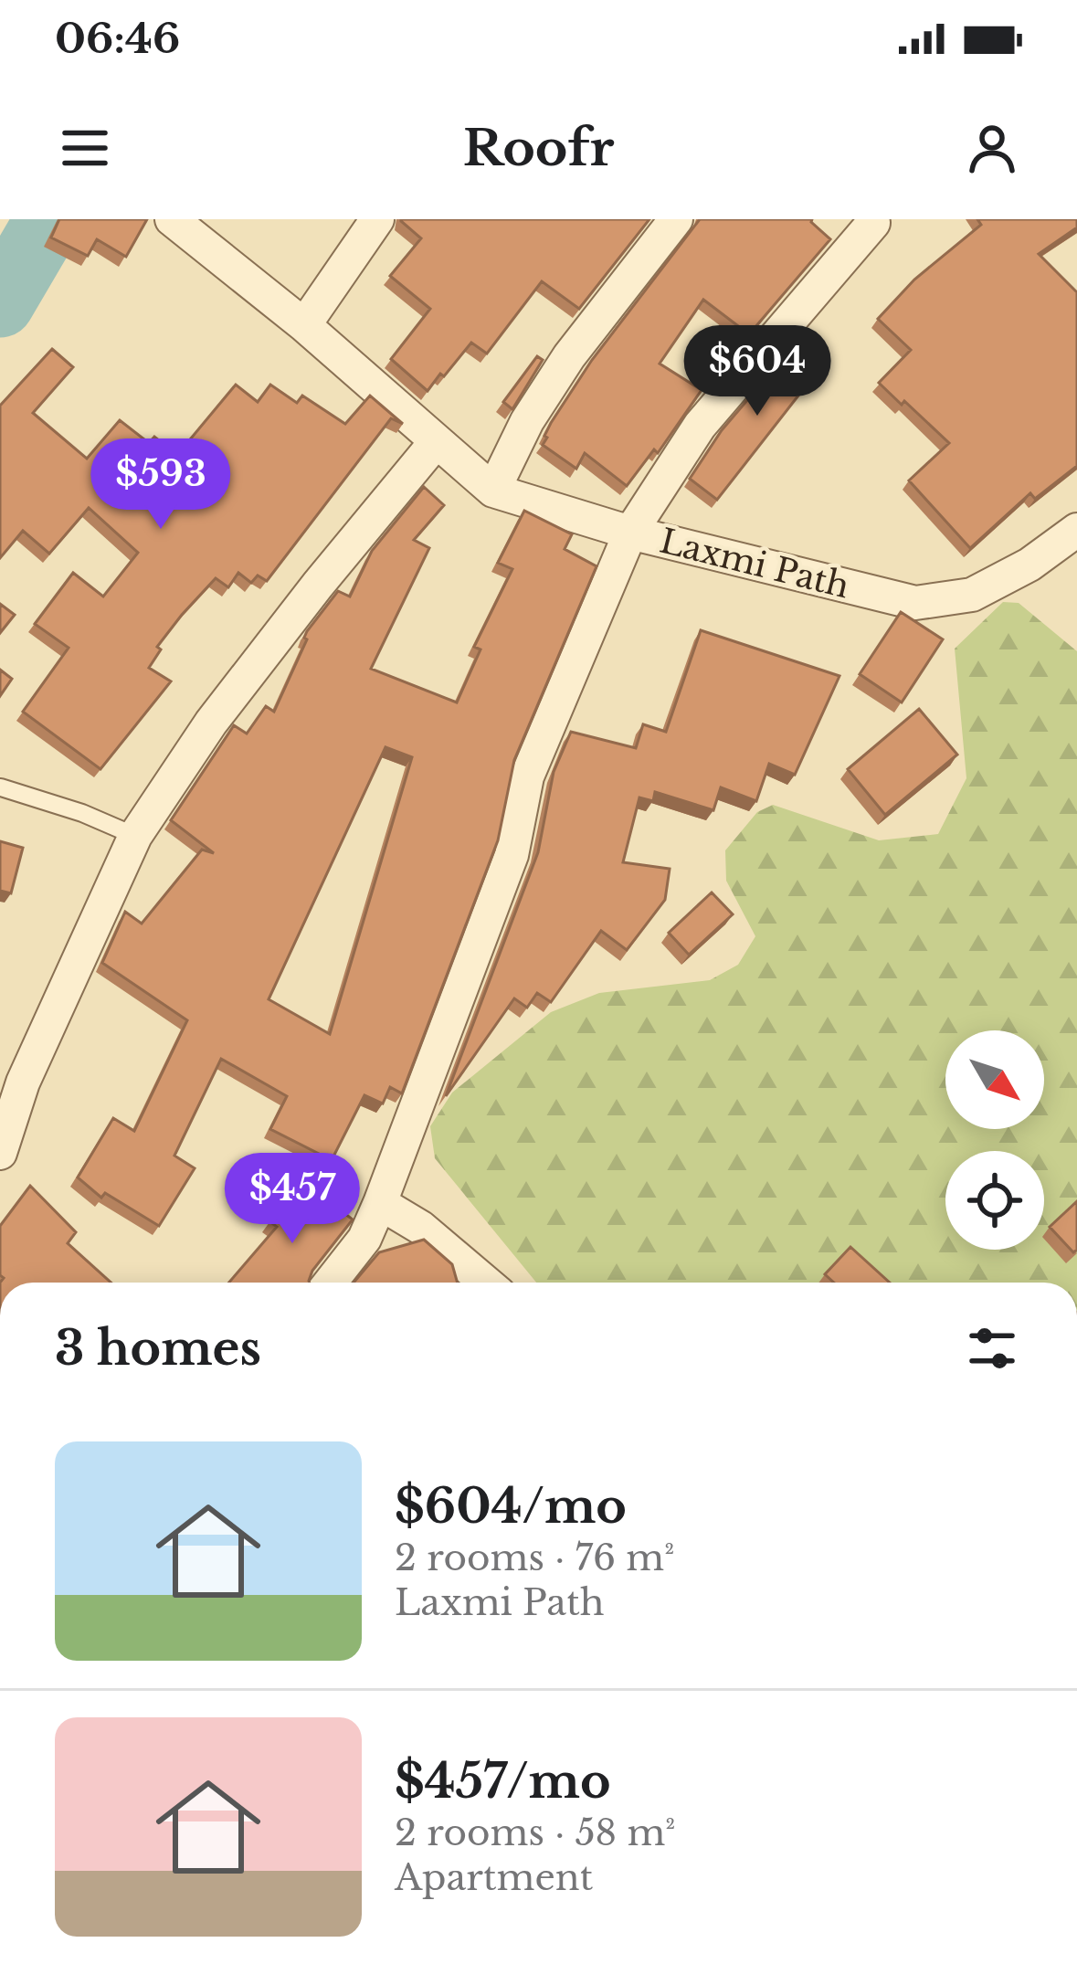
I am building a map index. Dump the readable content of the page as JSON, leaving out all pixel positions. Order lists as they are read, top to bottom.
{
  "streets": {
    "street": ["Laxmi Path"]
  },
  "north": "bottom right",
  "page": {
    "status": "06:46",
    "header": "Roofr",
    "price": ["$604", "$593", "$457"],
    "heading": "3 homes",
    "list": [
      {
        "name": "$604/mo",
        "note": "2 rooms · 76 m² · Laxmi Path"
      },
      {
        "name": "$457/mo",
        "note": "2 rooms · 58 m² · Apartment"
      }
    ]
  }
}
